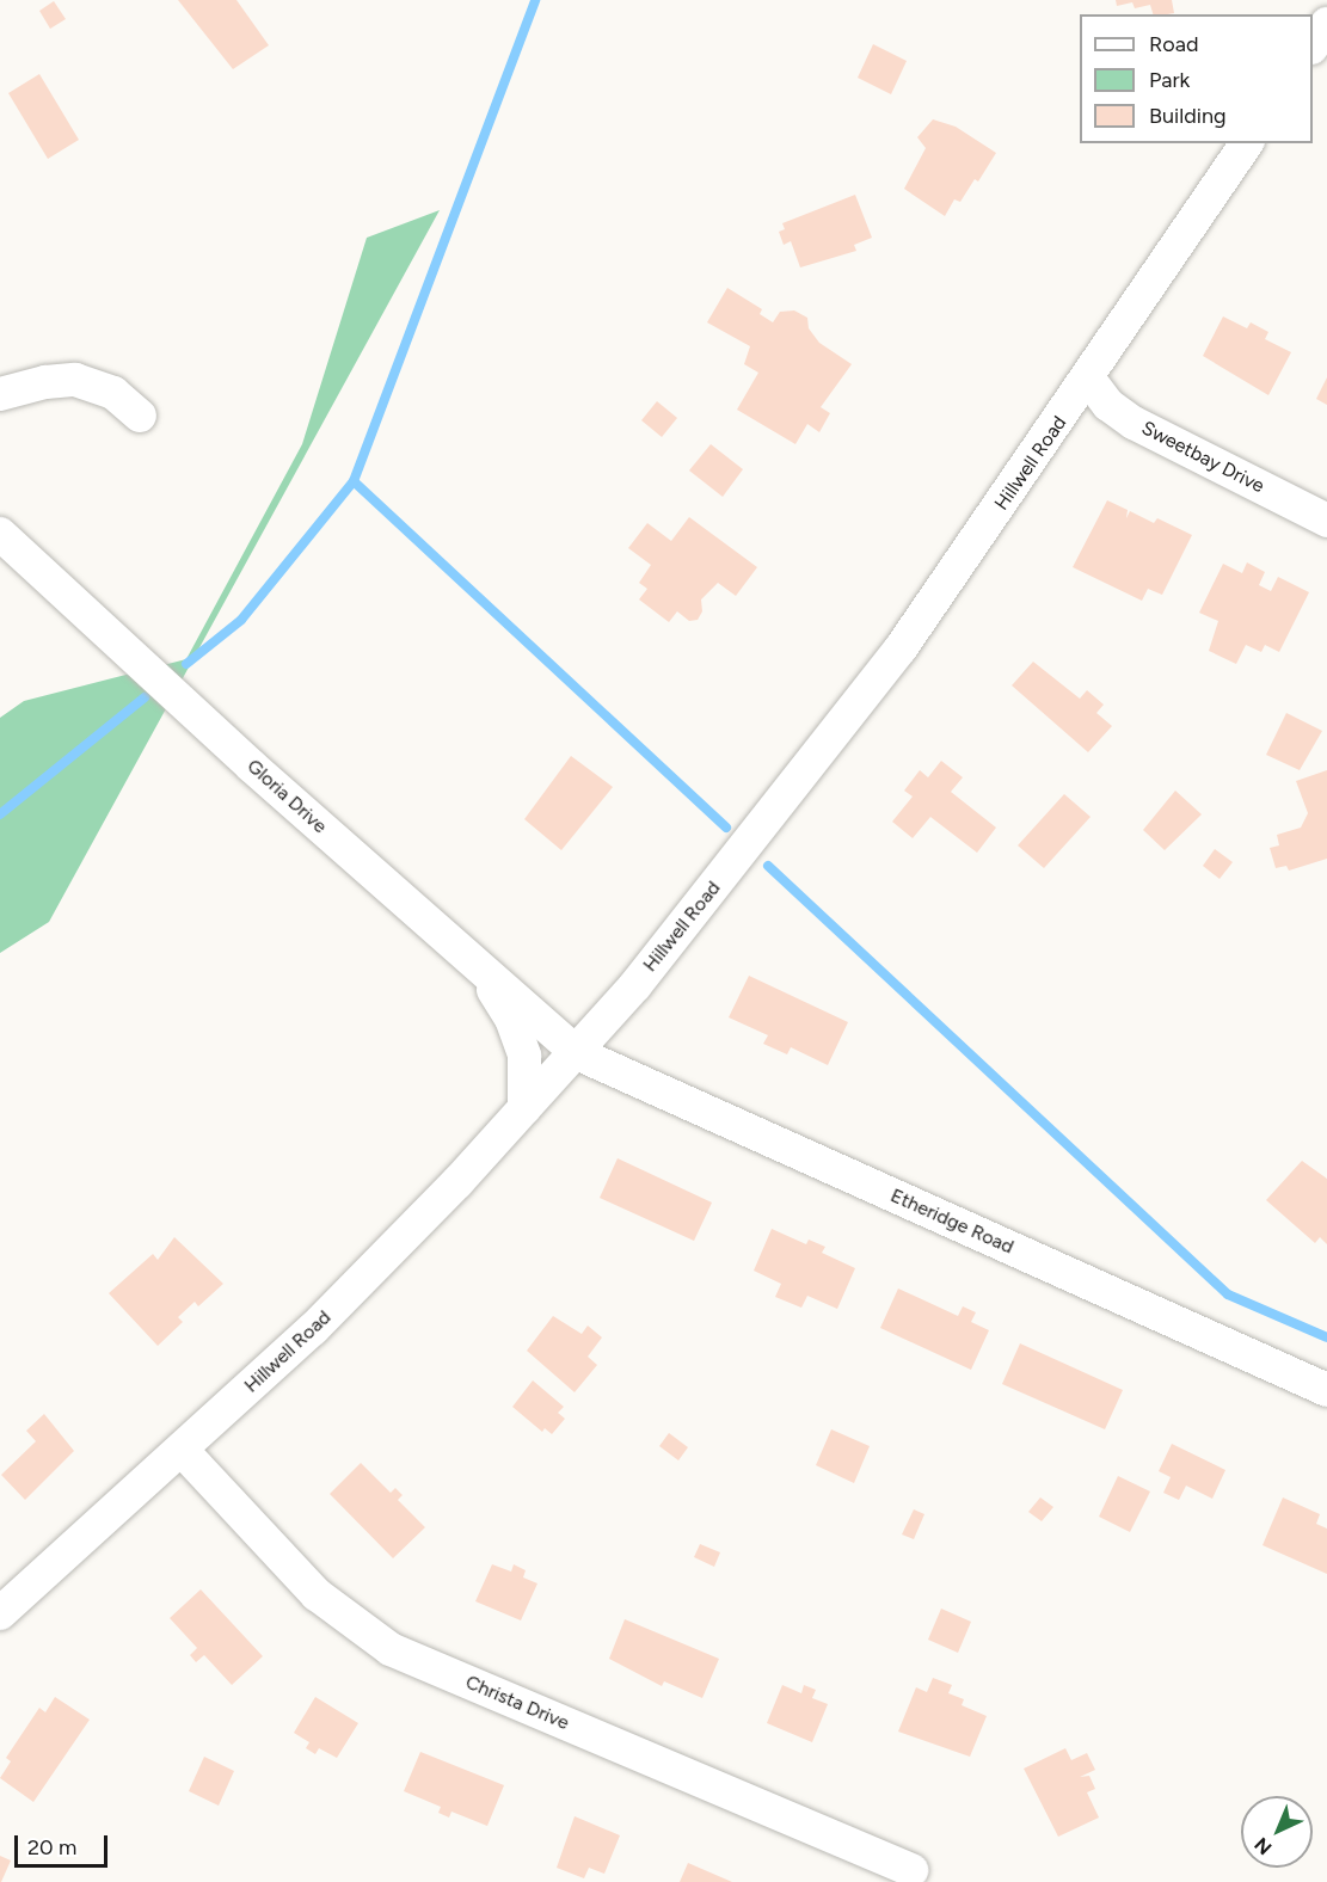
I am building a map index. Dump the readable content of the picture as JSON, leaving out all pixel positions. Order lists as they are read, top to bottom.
{
  "streets": {
    "street": [
      "Sweetbay Drive",
      "Hillwell Road",
      "Gloria Drive",
      "Etheridge Road",
      "Christa Drive"
    ]
  },
  "crossings": [
    ["Sweetbay Drive", "Hillwell Road"],
    ["Hillwell Road", "Gloria Drive"],
    ["Hillwell Road", "Etheridge Road"],
    ["Hillwell Road", "Christa Drive"],
    ["Gloria Drive", "Etheridge Road"]
  ],
  "legend": ["Road", "Park", "Building"],
  "scale_bar": "20 m",
  "north": "bottom left"
}
